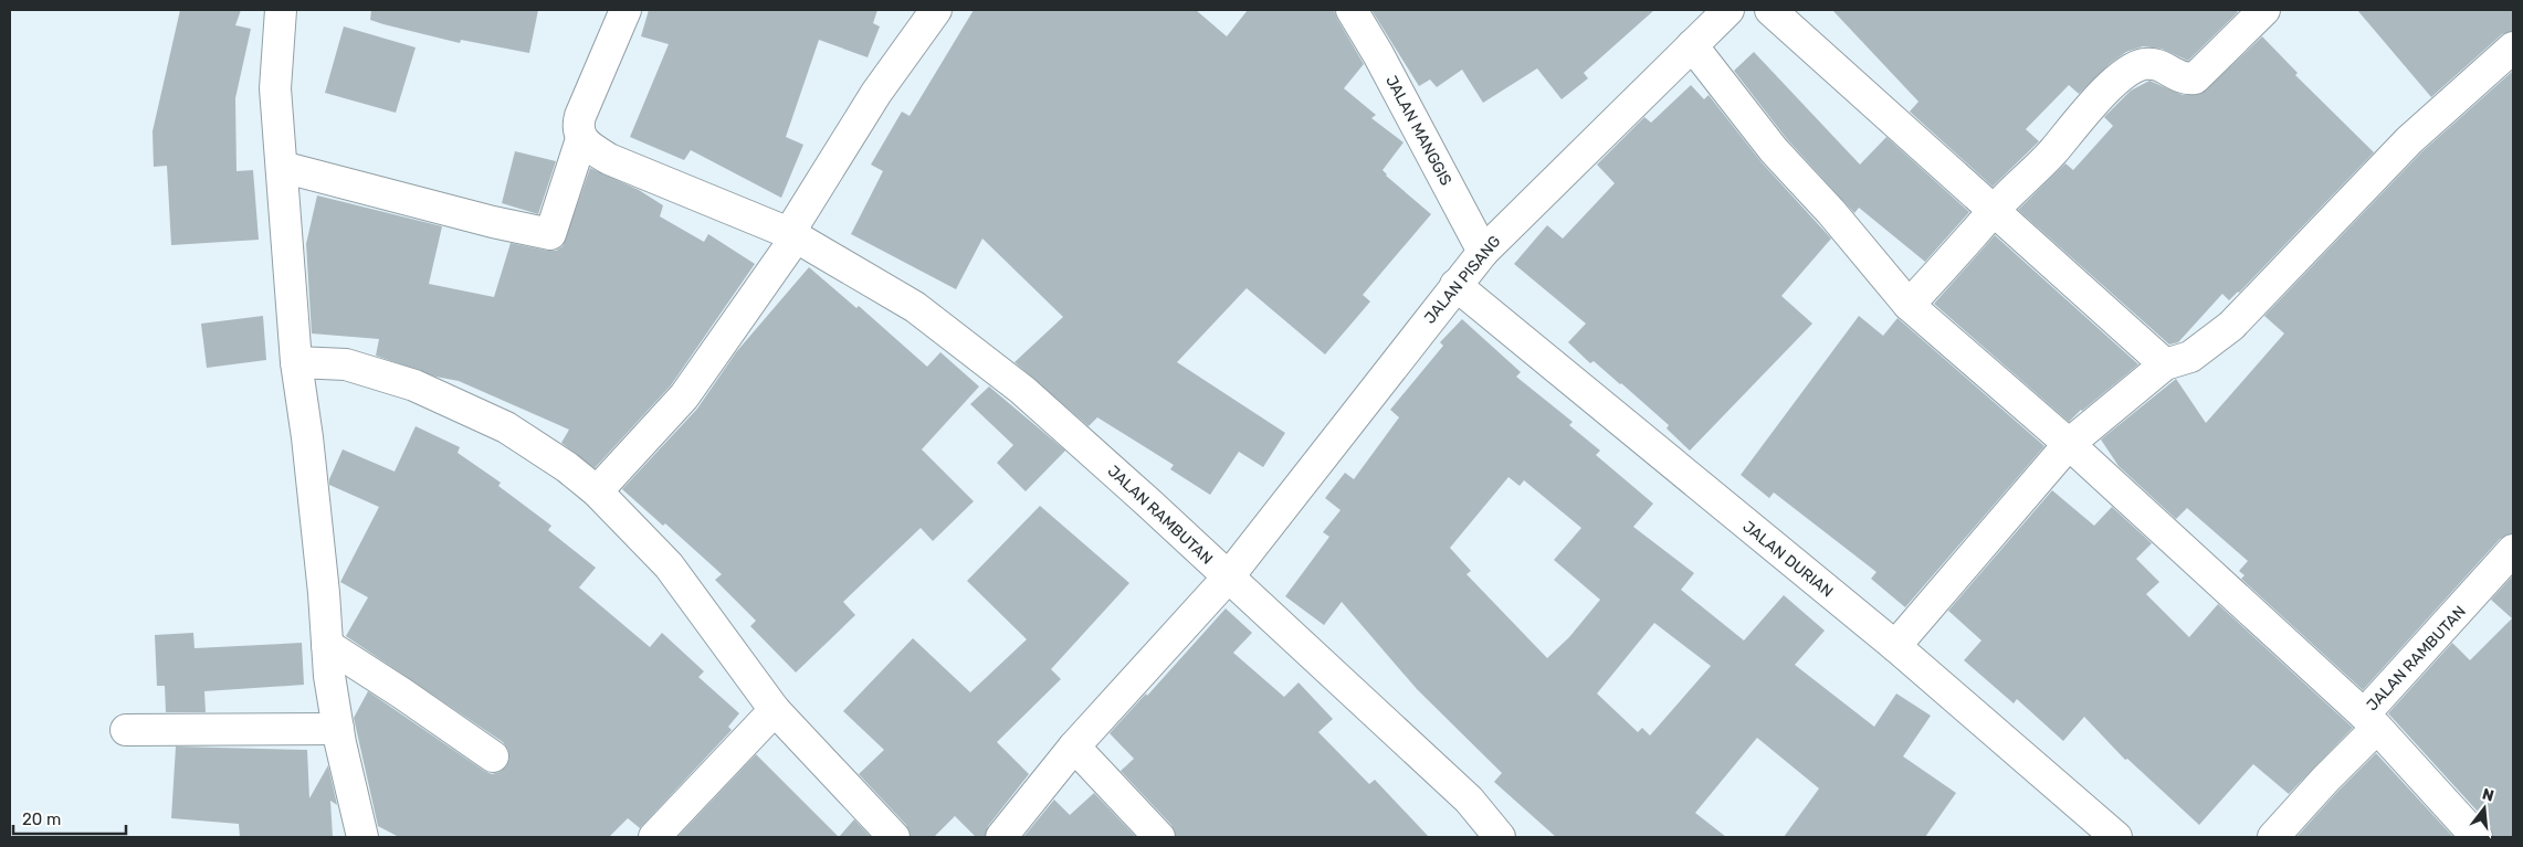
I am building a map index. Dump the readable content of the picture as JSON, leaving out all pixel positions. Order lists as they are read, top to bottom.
{
  "streets": {
    "street": [
      "JALAN MANGGIS",
      "JALAN PISANG",
      "JALAN RAMBUTAN",
      "JALAN DURIAN"
    ]
  },
  "crossings": [
    ["JALAN MANGGIS", "JALAN PISANG"],
    ["JALAN PISANG", "JALAN RAMBUTAN"],
    ["JALAN PISANG", "JALAN DURIAN"]
  ],
  "scale_bar": "20 m",
  "north": "top"
}
